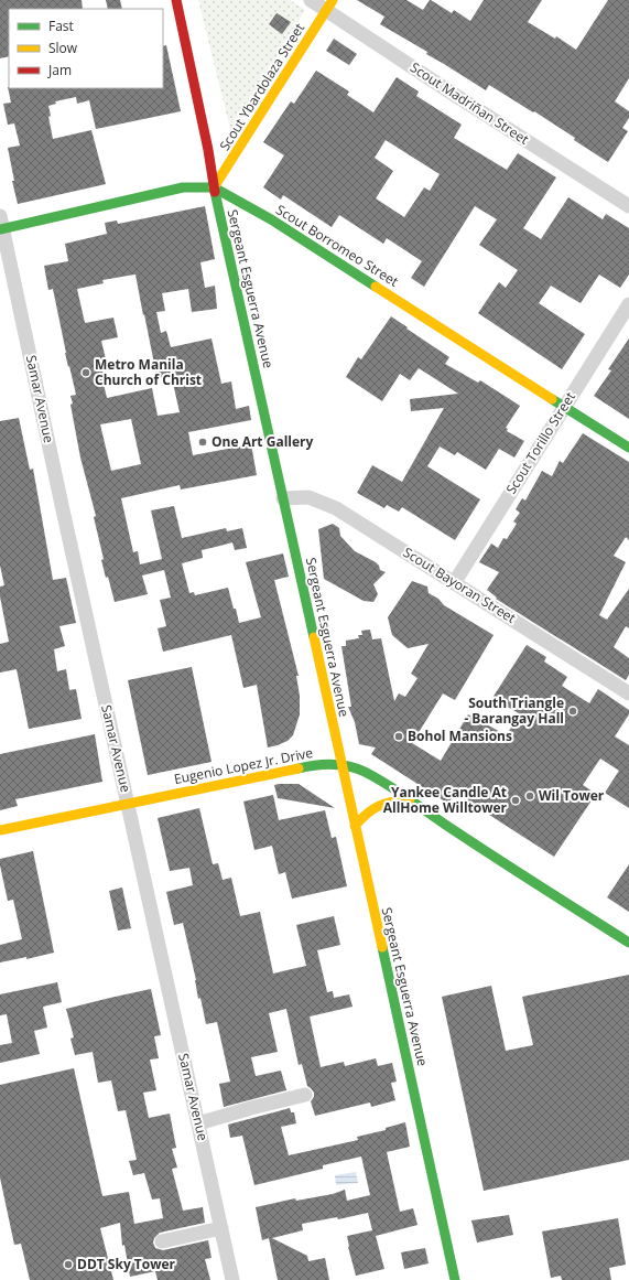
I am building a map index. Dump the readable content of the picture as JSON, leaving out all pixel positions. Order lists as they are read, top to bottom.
{
  "streets": {
    "street": [
      "Scout Ybardolaza Street",
      "Scout Madriñan Street",
      "Scout Borromeo Street",
      "Sergeant Esguerra Avenue",
      "Samar Avenue",
      "Scout Torillo Street",
      "Scout Bayoran Street",
      "Eugenio Lopez Jr. Drive"
    ]
  },
  "crossings": [
    ["Scout Ybardolaza Street", "Scout Madriñan Street"],
    ["Scout Ybardolaza Street", "Scout Borromeo Street"],
    ["Scout Ybardolaza Street", "Sergeant Esguerra Avenue"],
    ["Scout Borromeo Street", "Sergeant Esguerra Avenue"],
    ["Scout Borromeo Street", "Samar Avenue"],
    ["Scout Borromeo Street", "Scout Torillo Street"],
    ["Sergeant Esguerra Avenue", "Scout Bayoran Street"],
    ["Sergeant Esguerra Avenue", "Eugenio Lopez Jr. Drive"],
    ["Samar Avenue", "Eugenio Lopez Jr. Drive"],
    ["Scout Torillo Street", "Scout Bayoran Street"]
  ],
  "places": [
    "Metro Manila Church of Christ",
    "One Art Gallery",
    "South Triangle - Barangay Hall",
    "Bohol Mansions",
    "Wil Tower",
    "Yankee Candle At AllHome Willtower",
    "DDT Sky Tower"
  ],
  "legend": ["Fast", "Slow", "Jam"]
}
